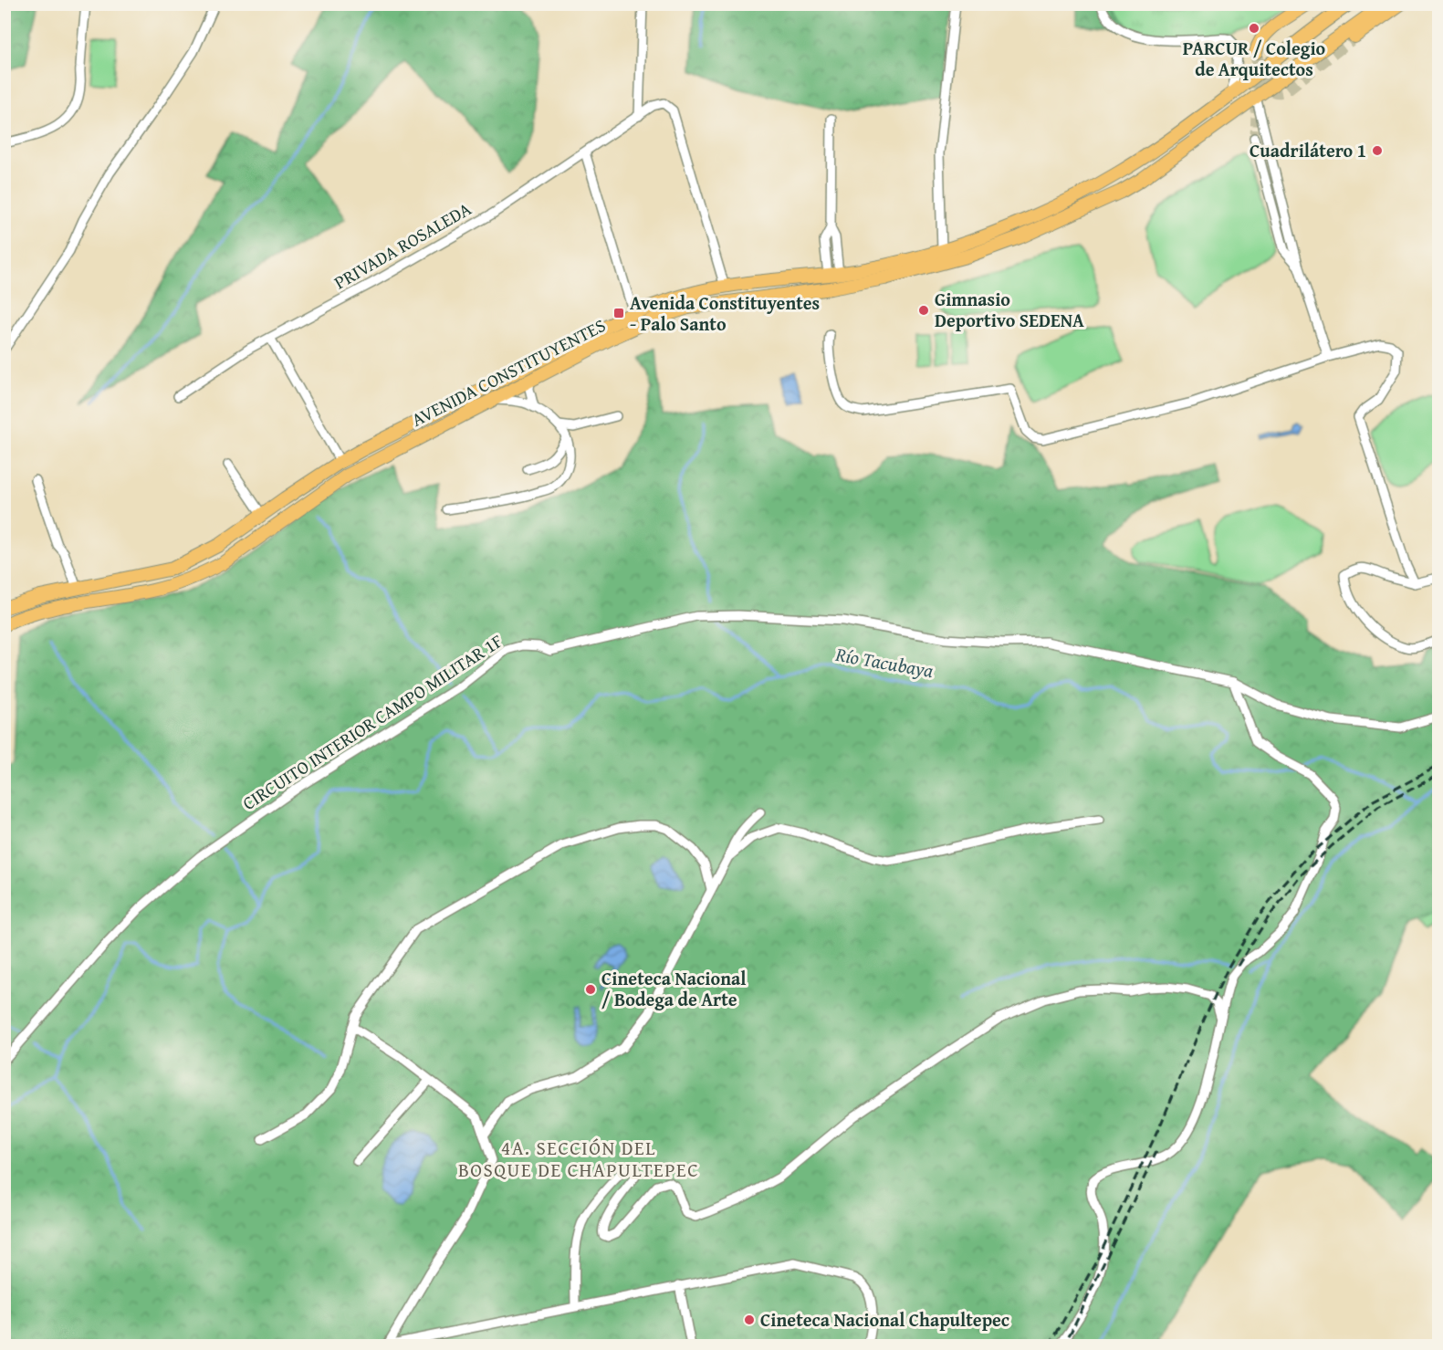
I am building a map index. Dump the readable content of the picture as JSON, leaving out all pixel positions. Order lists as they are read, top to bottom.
{
  "streets": {
    "highway": ["AVENIDA CONSTITUYENTES"],
    "street": ["PRIVADA ROSALEDA", "CIRCUITO INTERIOR CAMPO MILITAR 1F"]
  },
  "crossings": [
    ["PRIVADA ROSALEDA", "AVENIDA CONSTITUYENTES"]
  ],
  "districts": ["4A. SECCIÓN DEL BOSQUE DE CHAPULTEPEC"],
  "water": ["Río Tacubaya"],
  "places": {
    "other": [
      "PARCUR / Colegio de Arquitectos",
      "Cuadrilátero 1",
      "Gimnasio Deportivo SEDENA",
      "Cineteca Nacional / Bodega de Arte",
      "Cineteca Nacional Chapultepec"
    ],
    "transit": ["Avenida Constituyentes - Palo Santo"]
  }
}
